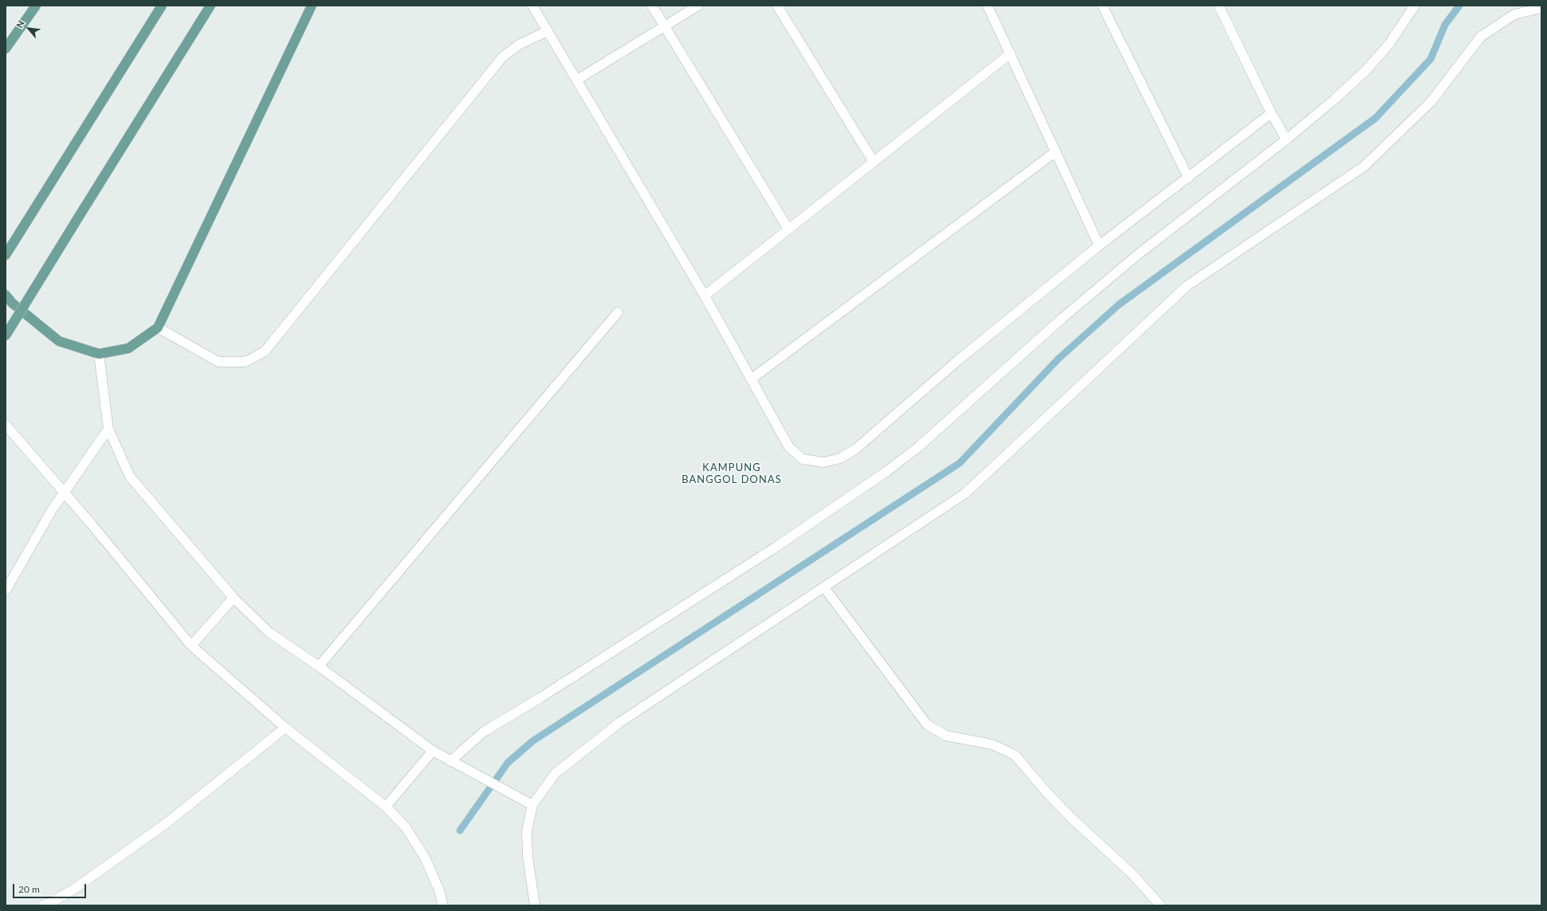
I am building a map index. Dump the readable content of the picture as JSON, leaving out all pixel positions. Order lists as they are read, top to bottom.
{
  "districts": ["KAMPUNG BANGGOL DONAS"],
  "scale_bar": "20 m",
  "north": "top left"
}
